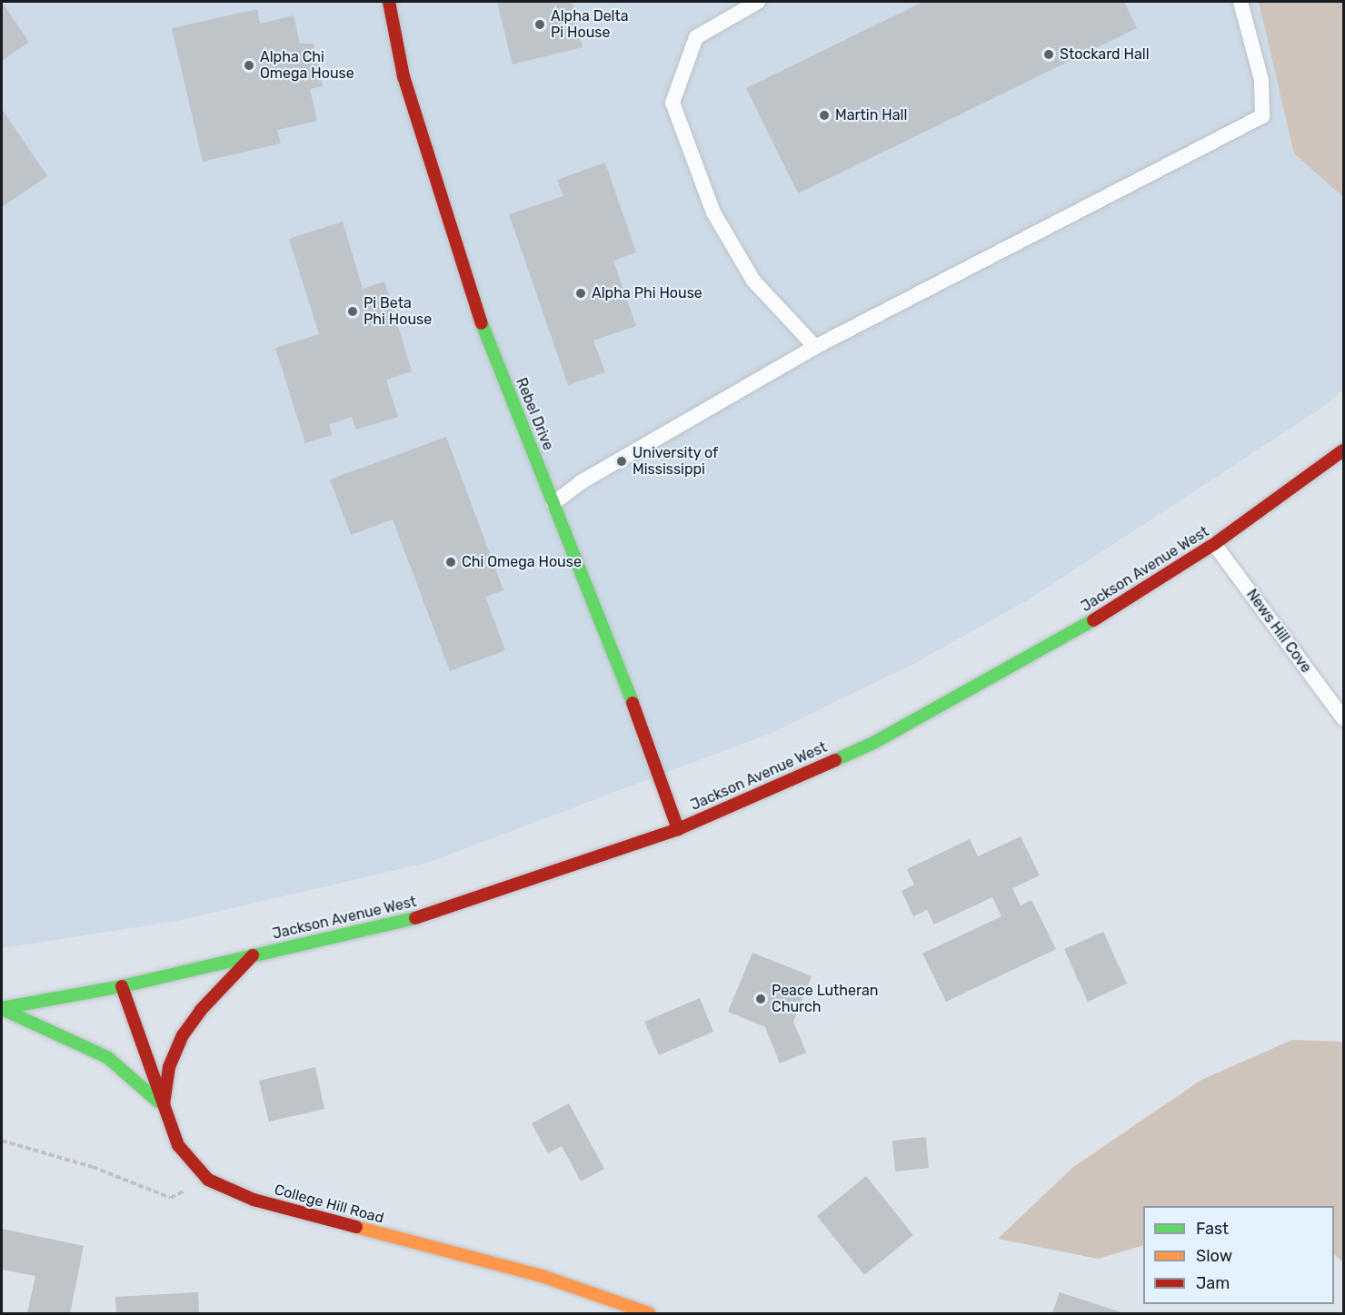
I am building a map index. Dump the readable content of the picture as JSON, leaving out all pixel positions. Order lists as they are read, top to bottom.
{
  "streets": {
    "street": ["Rebel Drive", "Jackson Avenue West", "College Hill Road"],
    "lane": ["News Hill Cove"]
  },
  "crossings": [
    ["Rebel Drive", "Jackson Avenue West"],
    ["Jackson Avenue West", "News Hill Cove"],
    ["Jackson Avenue West", "College Hill Road"]
  ],
  "places": [
    "Alpha Delta Pi House",
    "Stockard Hall",
    "Alpha Chi Omega House",
    "Martin Hall",
    "Alpha Phi House",
    "Pi Beta Phi House",
    "University of Mississippi",
    "Chi Omega House",
    "Peace Lutheran Church"
  ],
  "legend": ["Fast", "Slow", "Jam"]
}
